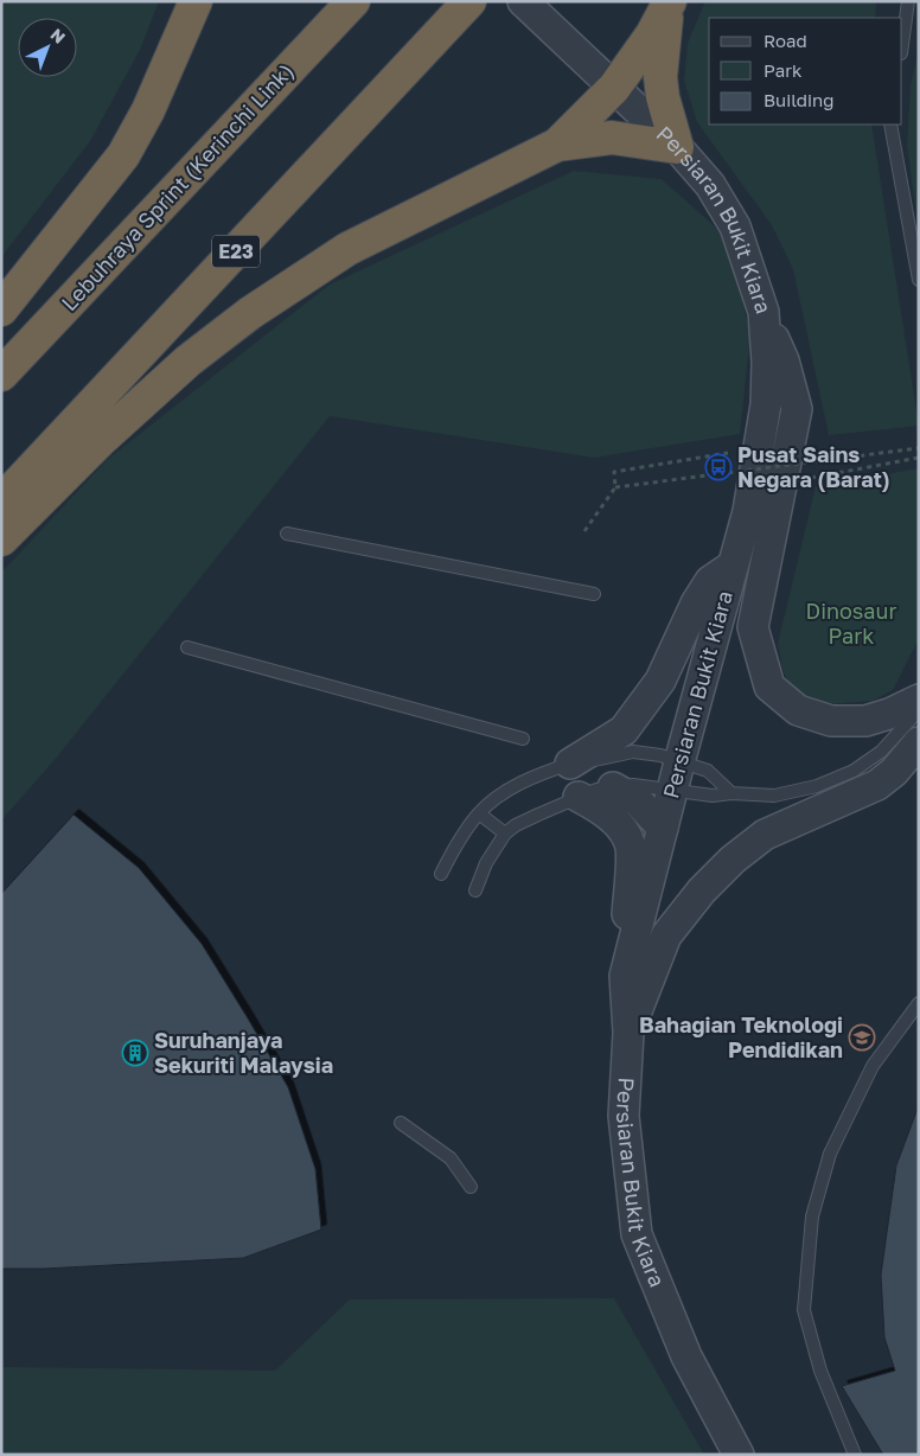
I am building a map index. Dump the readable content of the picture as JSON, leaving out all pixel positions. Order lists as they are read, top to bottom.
{
  "streets": {
    "highway": ["Lebuhraya Sprint (Kerinchi Link)", "E23"],
    "street": ["Persiaran Bukit Kiara"]
  },
  "parks": ["Dinosaur Park"],
  "places": {
    "bus stop": ["Pusat Sains Negara (Barat)"],
    "school or university": ["Bahagian Teknologi Pendidikan"],
    "building": ["Suruhanjaya Sekuriti Malaysia"]
  },
  "legend": ["Road", "Park", "Building"],
  "north": "top right"
}
